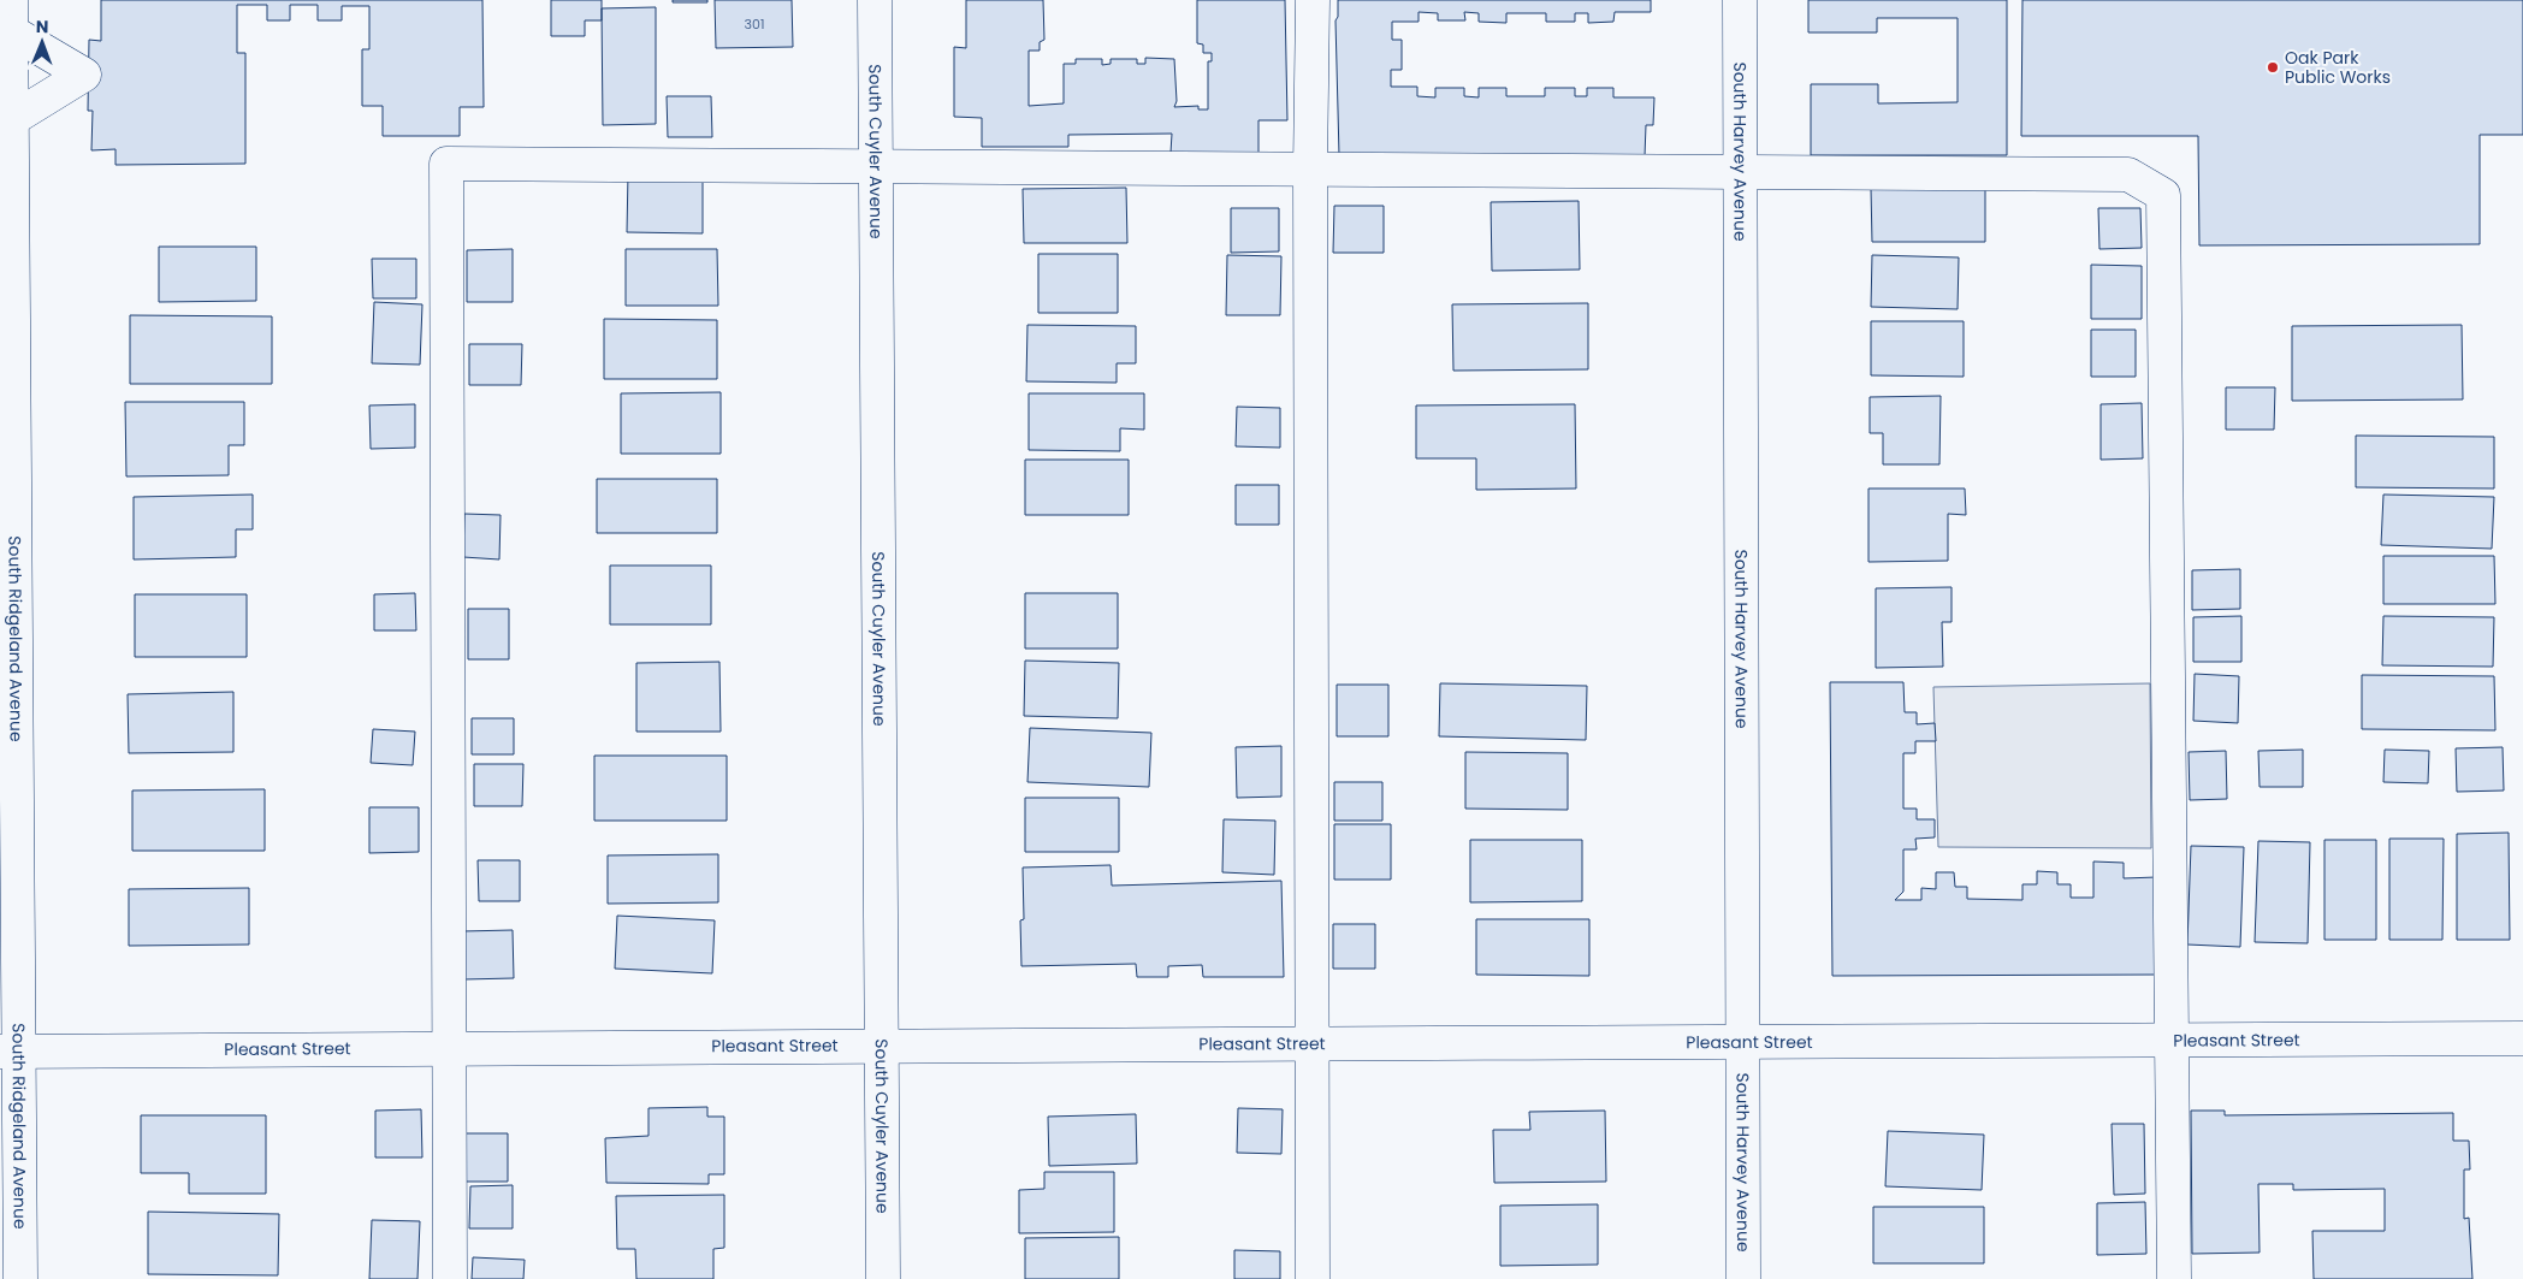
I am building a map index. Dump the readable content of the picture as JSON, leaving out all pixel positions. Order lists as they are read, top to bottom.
{
  "streets": {
    "street": [
      "South Cuyler Avenue",
      "South Harvey Avenue",
      "South Ridgeland Avenue",
      "Pleasant Street"
    ]
  },
  "crossings": [
    ["South Cuyler Avenue", "Pleasant Street"],
    ["South Harvey Avenue", "Pleasant Street"],
    ["South Ridgeland Avenue", "Pleasant Street"]
  ],
  "places": ["Oak Park Public Works"],
  "house_numbers": ["301"],
  "north": "top"
}
